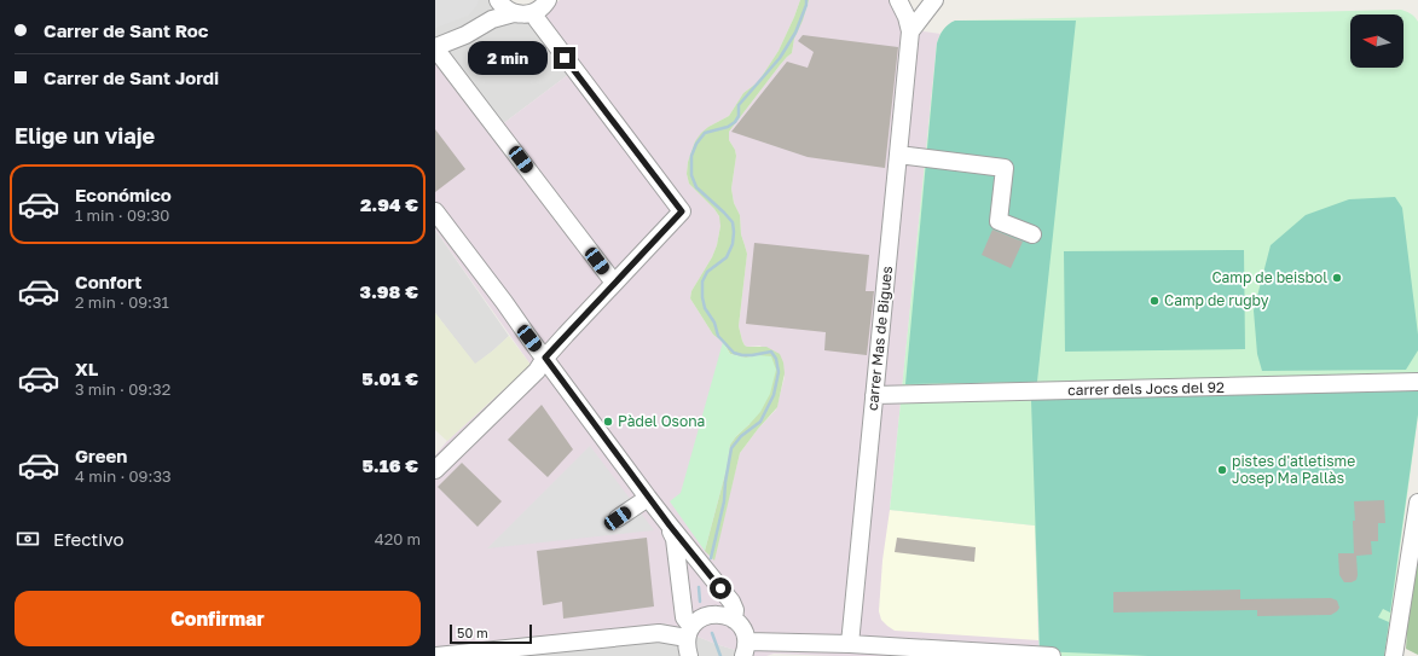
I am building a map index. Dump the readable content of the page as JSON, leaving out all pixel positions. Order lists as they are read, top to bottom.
{
  "streets": {
    "street": ["carrer Mas de Bigues", "carrer dels Jocs del 92"]
  },
  "crossings": [
    ["carrer Mas de Bigues", "carrer dels Jocs del 92"]
  ],
  "places": [
    "Camp de beisbol",
    "Camp de rugby",
    "Pàdel Osona",
    "pistes d'atletisme Josep Mª Pallàs"
  ],
  "scale_bar": "50 m",
  "north": "left",
  "page": {
    "banner": ["Carrer de Sant Roc", "Carrer de Sant Jordi"],
    "bubble": "2 min",
    "heading": "Elige un viaje",
    "list": [
      {
        "name": "Económico",
        "note": "1 min · 09:30",
        "value": "2.94 €"
      },
      {
        "name": "Confort",
        "note": "2 min · 09:31",
        "value": "3.98 €"
      },
      {
        "name": "XL",
        "note": "3 min · 09:32",
        "value": "5.01 €"
      },
      {
        "name": "Green",
        "note": "4 min · 09:33",
        "value": "5.16 €"
      }
    ],
    "pay": ["Efectivo", "420 m"],
    "buttons": "Confirmar",
    "scale": "50 m"
  }
}
